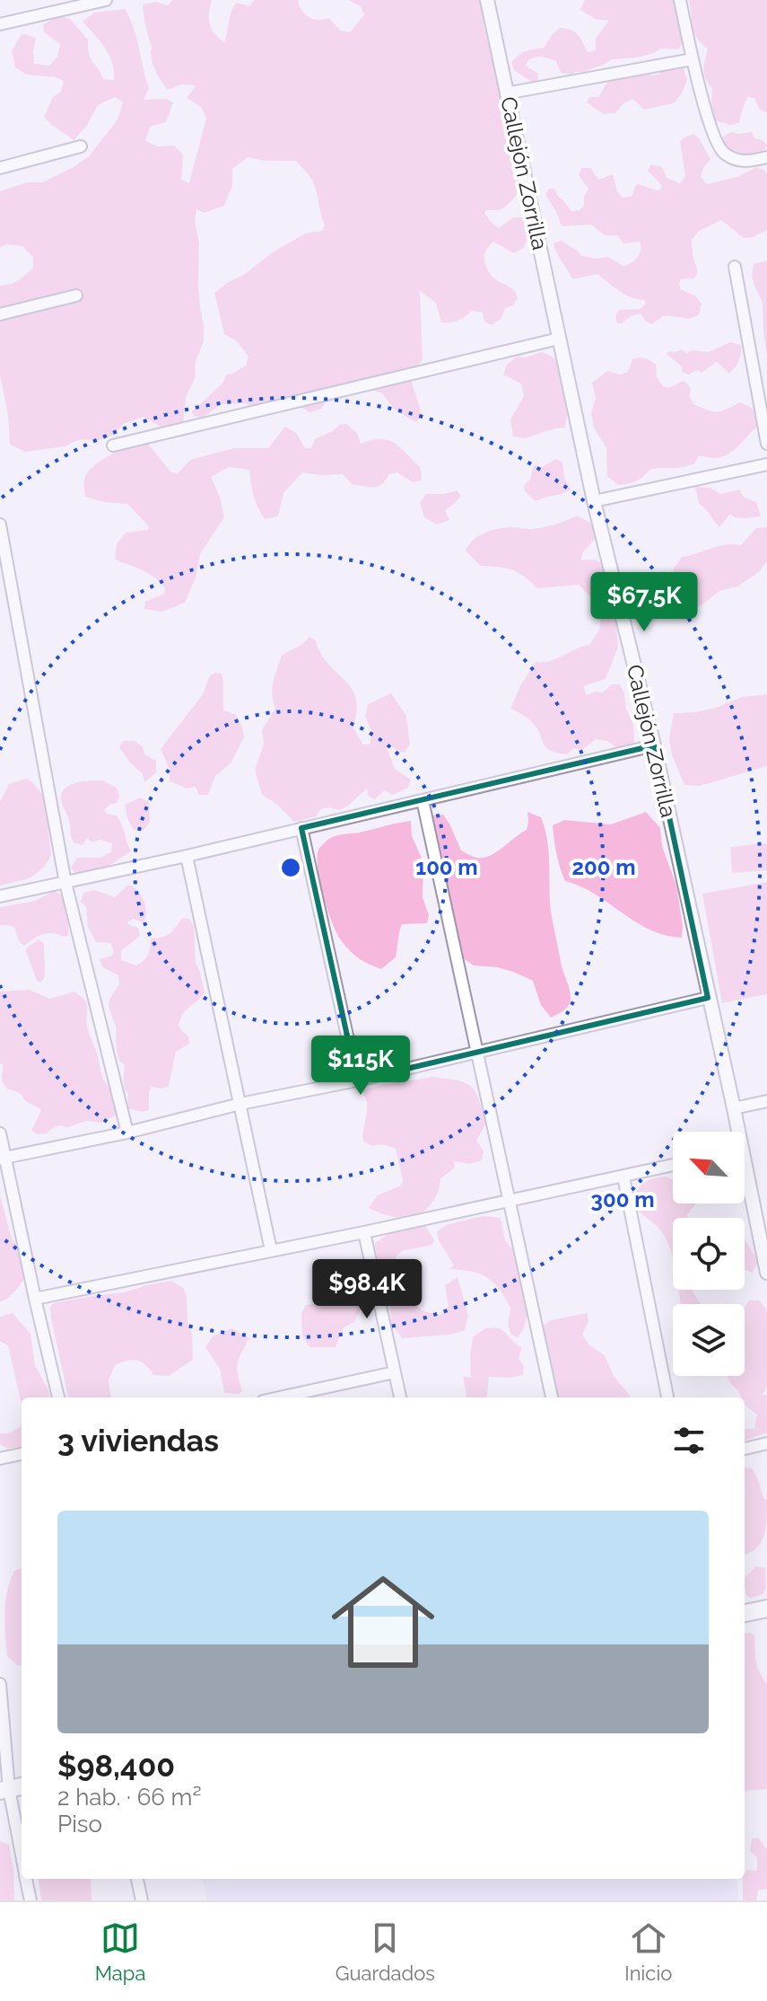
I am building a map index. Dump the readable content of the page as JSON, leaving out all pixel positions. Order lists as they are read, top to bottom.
{
  "streets": {
    "street": ["Callejón Zorrilla"]
  },
  "north": "top left",
  "page": {
    "price": ["$67.5K", "$115K", "$98.4K"],
    "heading": "3 viviendas",
    "list": [
      {
        "name": "$98,400",
        "note": "2 hab. · 66 m² · Piso"
      }
    ],
    "tabs": ["Mapa", "Guardados", "Inicio"]
  },
  "rings": ["100 m", "200 m", "300 m"]
}
